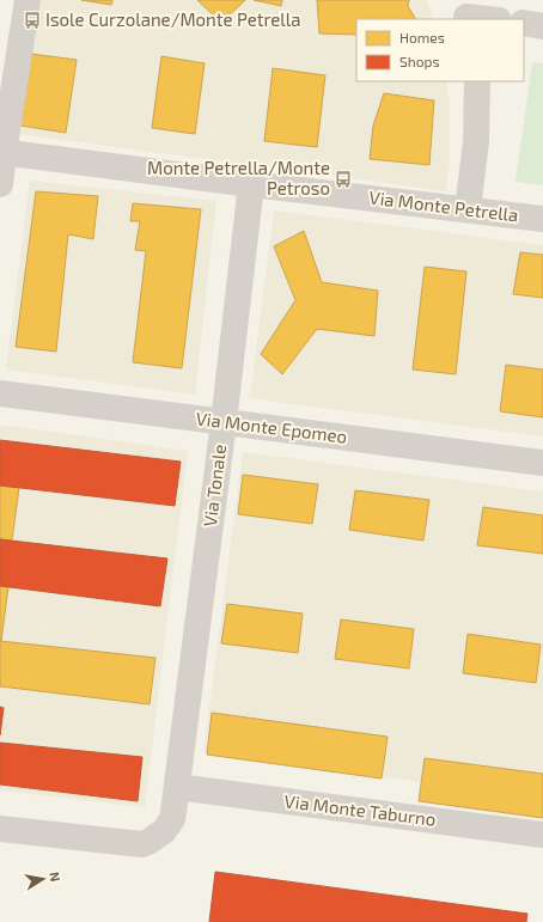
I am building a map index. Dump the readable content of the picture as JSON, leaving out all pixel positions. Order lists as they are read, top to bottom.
{
  "streets": {
    "street": [
      "Via Monte Petrella",
      "Via Monte Epomeo",
      "Via Tonale",
      "Via Monte Taburno"
    ]
  },
  "crossings": [
    ["Via Monte Petrella", "Via Tonale"],
    ["Via Monte Epomeo", "Via Tonale"],
    ["Via Tonale", "Via Monte Taburno"]
  ],
  "places": {
    "bus stop": ["Isole Curzolane/Monte Petrella", "Monte Petrella/Monte Petroso"]
  },
  "legend": ["Homes", "Shops"],
  "north": "right"
}
